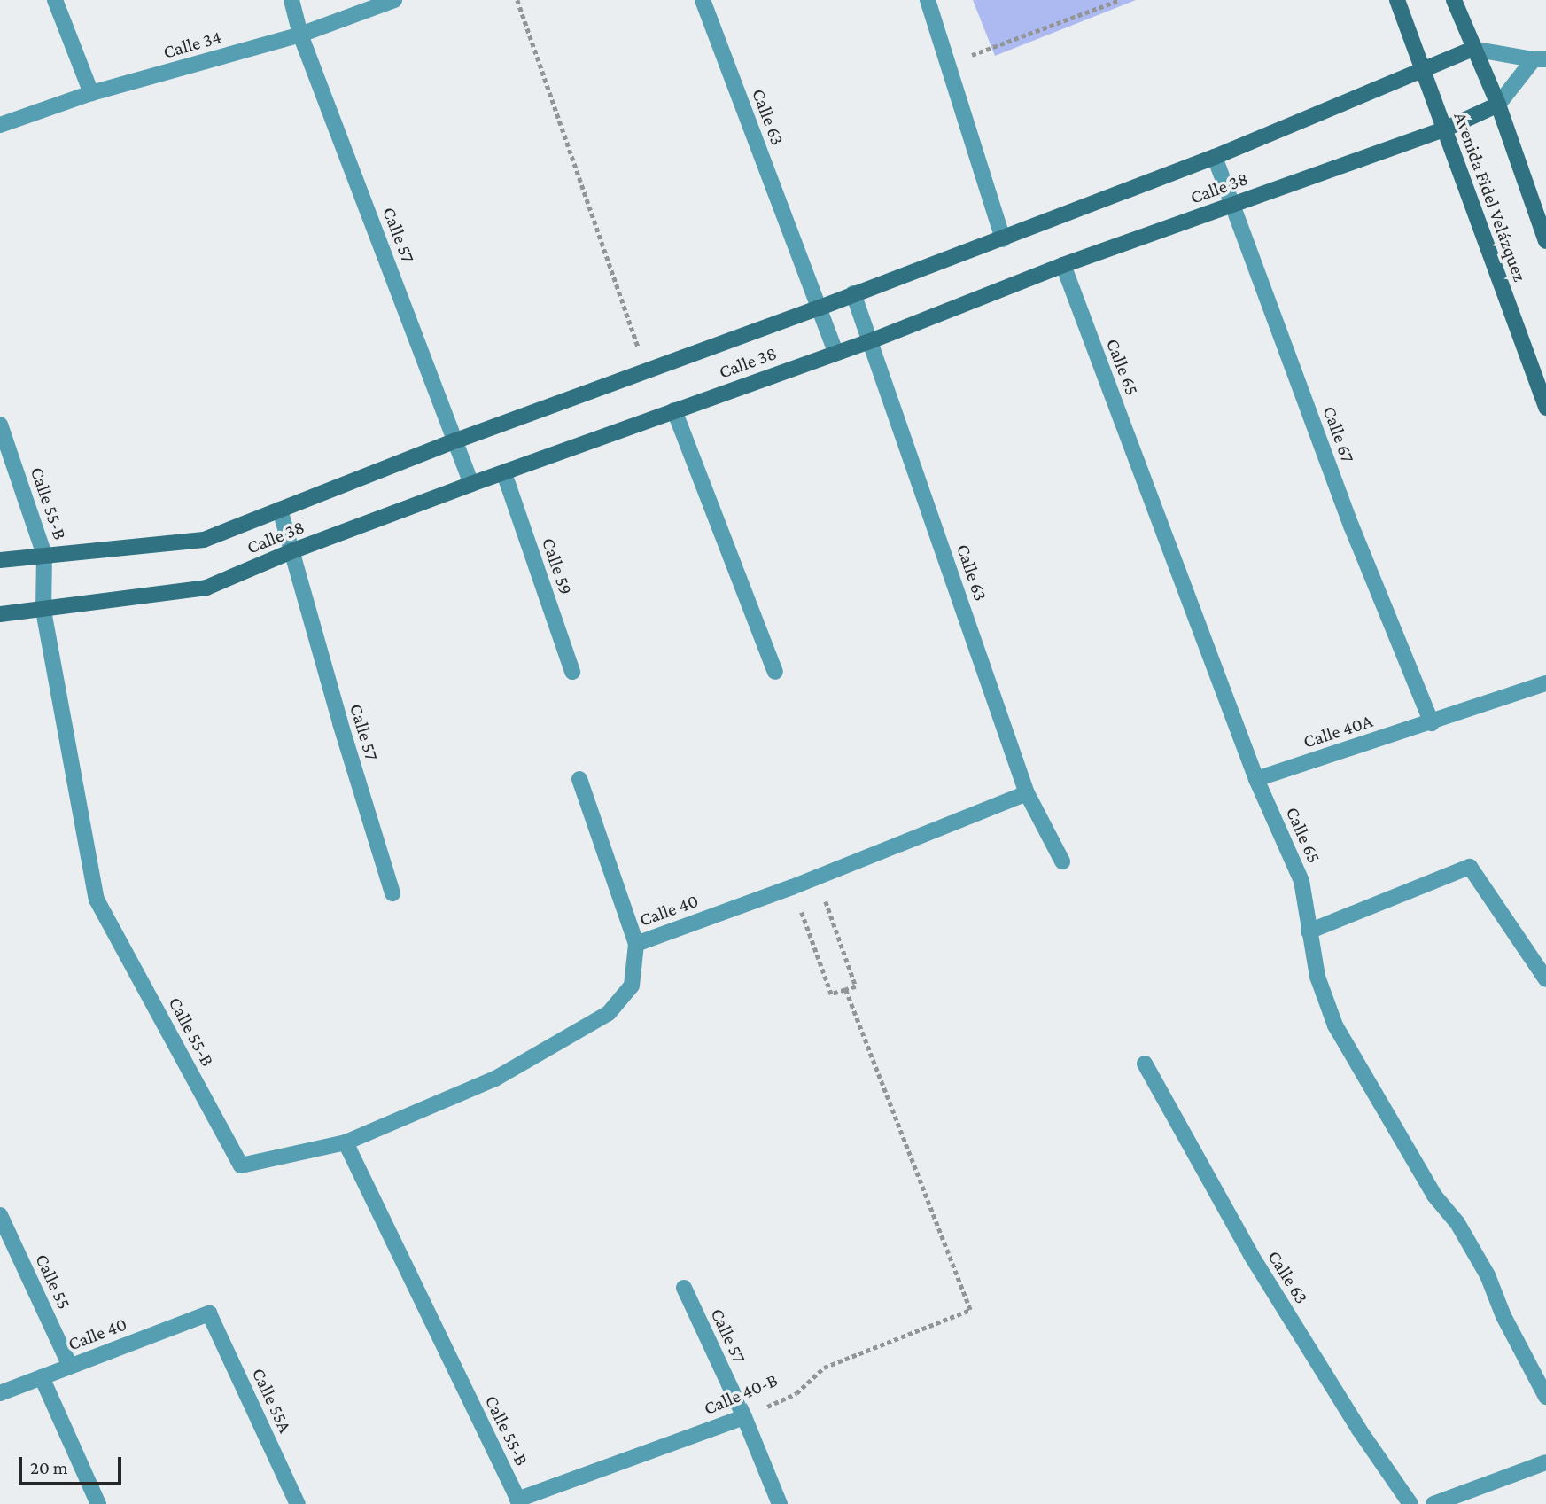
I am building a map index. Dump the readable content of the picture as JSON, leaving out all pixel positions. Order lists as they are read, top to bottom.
{
  "streets": {
    "street": [
      "Calle 34",
      "Calle 63",
      "Calle 38",
      "Avenida Fidel Velázquez",
      "Calle 57",
      "Calle 65",
      "Calle 67",
      "Calle 55-B",
      "Calle 59",
      "Calle 40A",
      "Calle 40",
      "Calle 55",
      "Calle 40-B",
      "Calle 55A"
    ]
  },
  "crossings": [
    ["Calle 34", "Calle 57"],
    ["Calle 63", "Calle 38"],
    ["Calle 63", "Calle 40"],
    ["Calle 38", "Avenida Fidel Velázquez"],
    ["Calle 38", "Calle 57"],
    ["Calle 38", "Calle 65"],
    ["Calle 38", "Calle 67"],
    ["Calle 38", "Calle 55-B"],
    ["Calle 38", "Calle 59"],
    ["Calle 57", "Calle 40-B"],
    ["Calle 65", "Calle 40A"],
    ["Calle 67", "Calle 40A"],
    ["Calle 55-B", "Calle 40"],
    ["Calle 55-B", "Calle 40-B"],
    ["Calle 40", "Calle 55"],
    ["Calle 40", "Calle 55A"]
  ],
  "scale_bar": "20 m"
}
